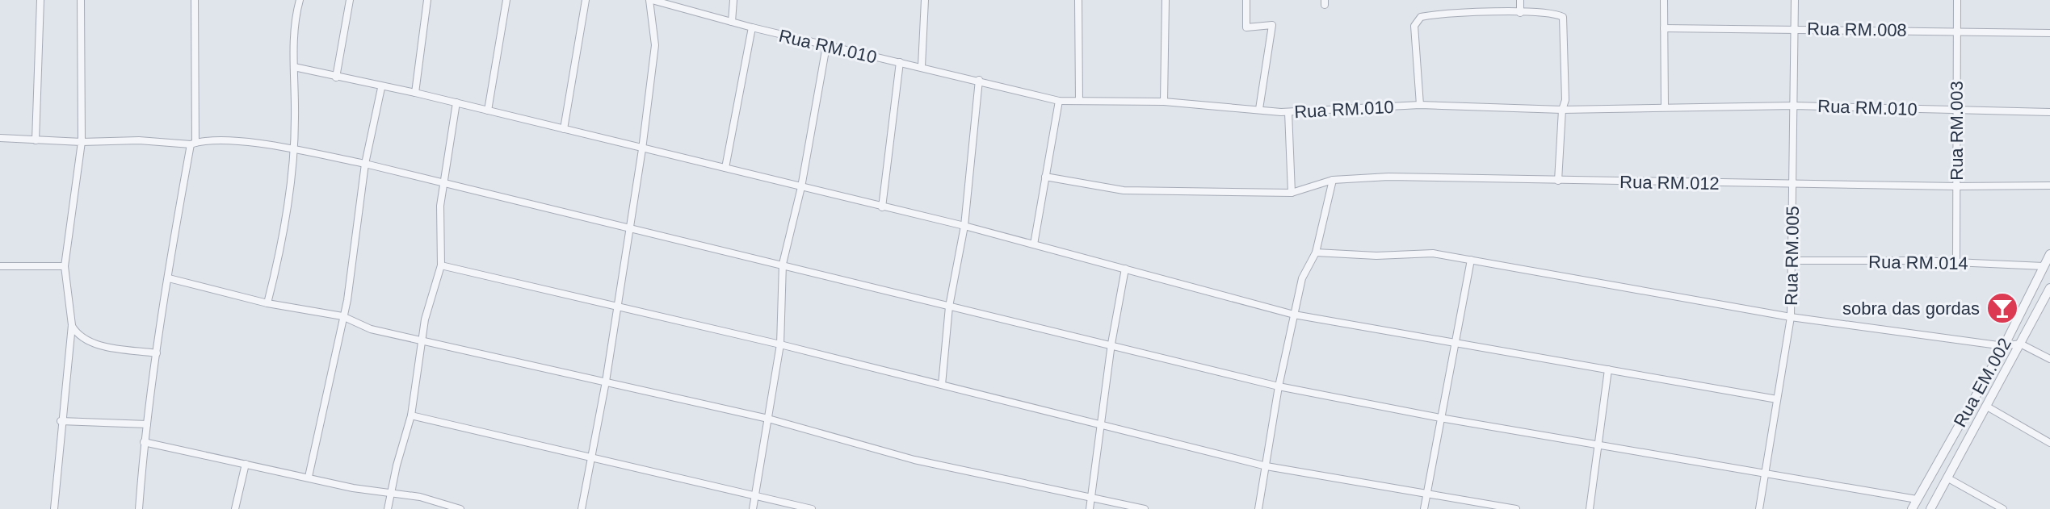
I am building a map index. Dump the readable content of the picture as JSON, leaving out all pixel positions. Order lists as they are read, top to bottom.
{
  "streets": {
    "street": [
      "Rua RM.008",
      "Rua RM.010",
      "Rua RM.003",
      "Rua RM.012",
      "Rua RM.005",
      "Rua RM.014",
      "Rua EM.002"
    ]
  },
  "crossings": [
    ["Rua RM.008", "Rua RM.003"],
    ["Rua RM.008", "Rua RM.005"],
    ["Rua RM.010", "Rua RM.003"],
    ["Rua RM.010", "Rua RM.005"],
    ["Rua RM.003", "Rua RM.012"],
    ["Rua RM.003", "Rua RM.014"],
    ["Rua RM.012", "Rua RM.005"],
    ["Rua RM.005", "Rua RM.014"],
    ["Rua RM.014", "Rua EM.002"]
  ],
  "places": {
    "bar": ["sobra das gordas"]
  }
}
